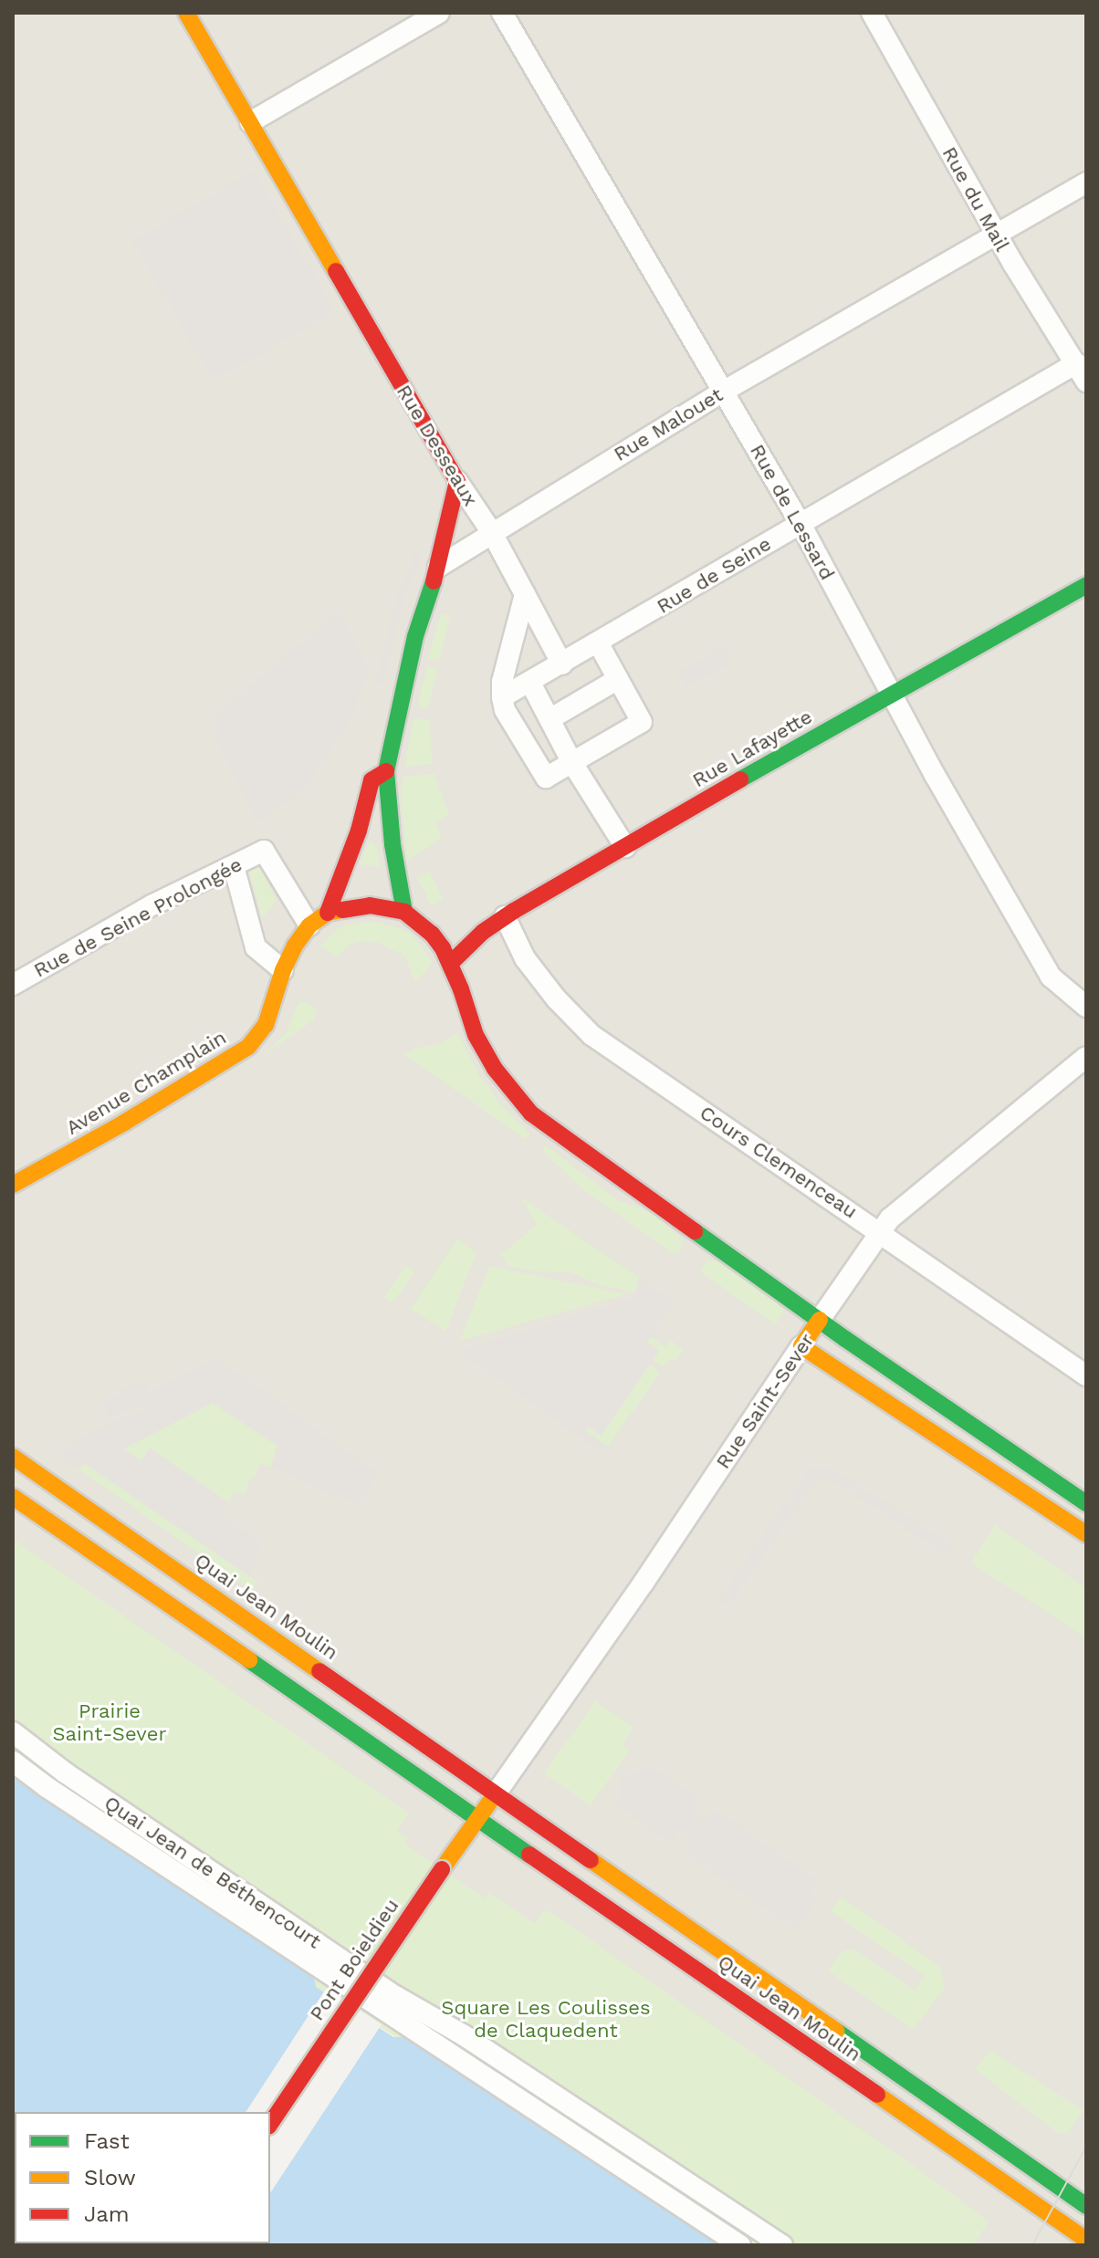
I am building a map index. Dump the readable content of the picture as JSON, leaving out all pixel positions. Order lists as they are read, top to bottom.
{
  "streets": {
    "street": [
      "Rue du Mail",
      "Rue Malouet",
      "Rue Desseaux",
      "Rue de Lessard",
      "Rue de Seine",
      "Rue Lafayette",
      "Rue de Seine Prolongée",
      "Avenue Champlain",
      "Cours Clemenceau",
      "Rue Saint-Sever",
      "Quai Jean Moulin",
      "Quai Jean de Béthencourt",
      "Pont Boieldieu"
    ]
  },
  "crossings": [
    ["Rue du Mail", "Rue Malouet"],
    ["Rue du Mail", "Rue de Seine"],
    ["Rue Malouet", "Rue Desseaux"],
    ["Rue Malouet", "Rue de Lessard"],
    ["Rue Desseaux", "Rue de Seine"],
    ["Rue de Lessard", "Rue de Seine"],
    ["Rue de Lessard", "Rue Lafayette"],
    ["Rue Lafayette", "Cours Clemenceau"],
    ["Rue de Seine Prolongée", "Avenue Champlain"],
    ["Cours Clemenceau", "Rue Saint-Sever"],
    ["Rue Saint-Sever", "Quai Jean Moulin"],
    ["Quai Jean Moulin", "Pont Boieldieu"]
  ],
  "parks": ["Prairie Saint-Sever", "Square Les Coulisses de Claquedent"],
  "legend": ["Fast", "Slow", "Jam"]
}
